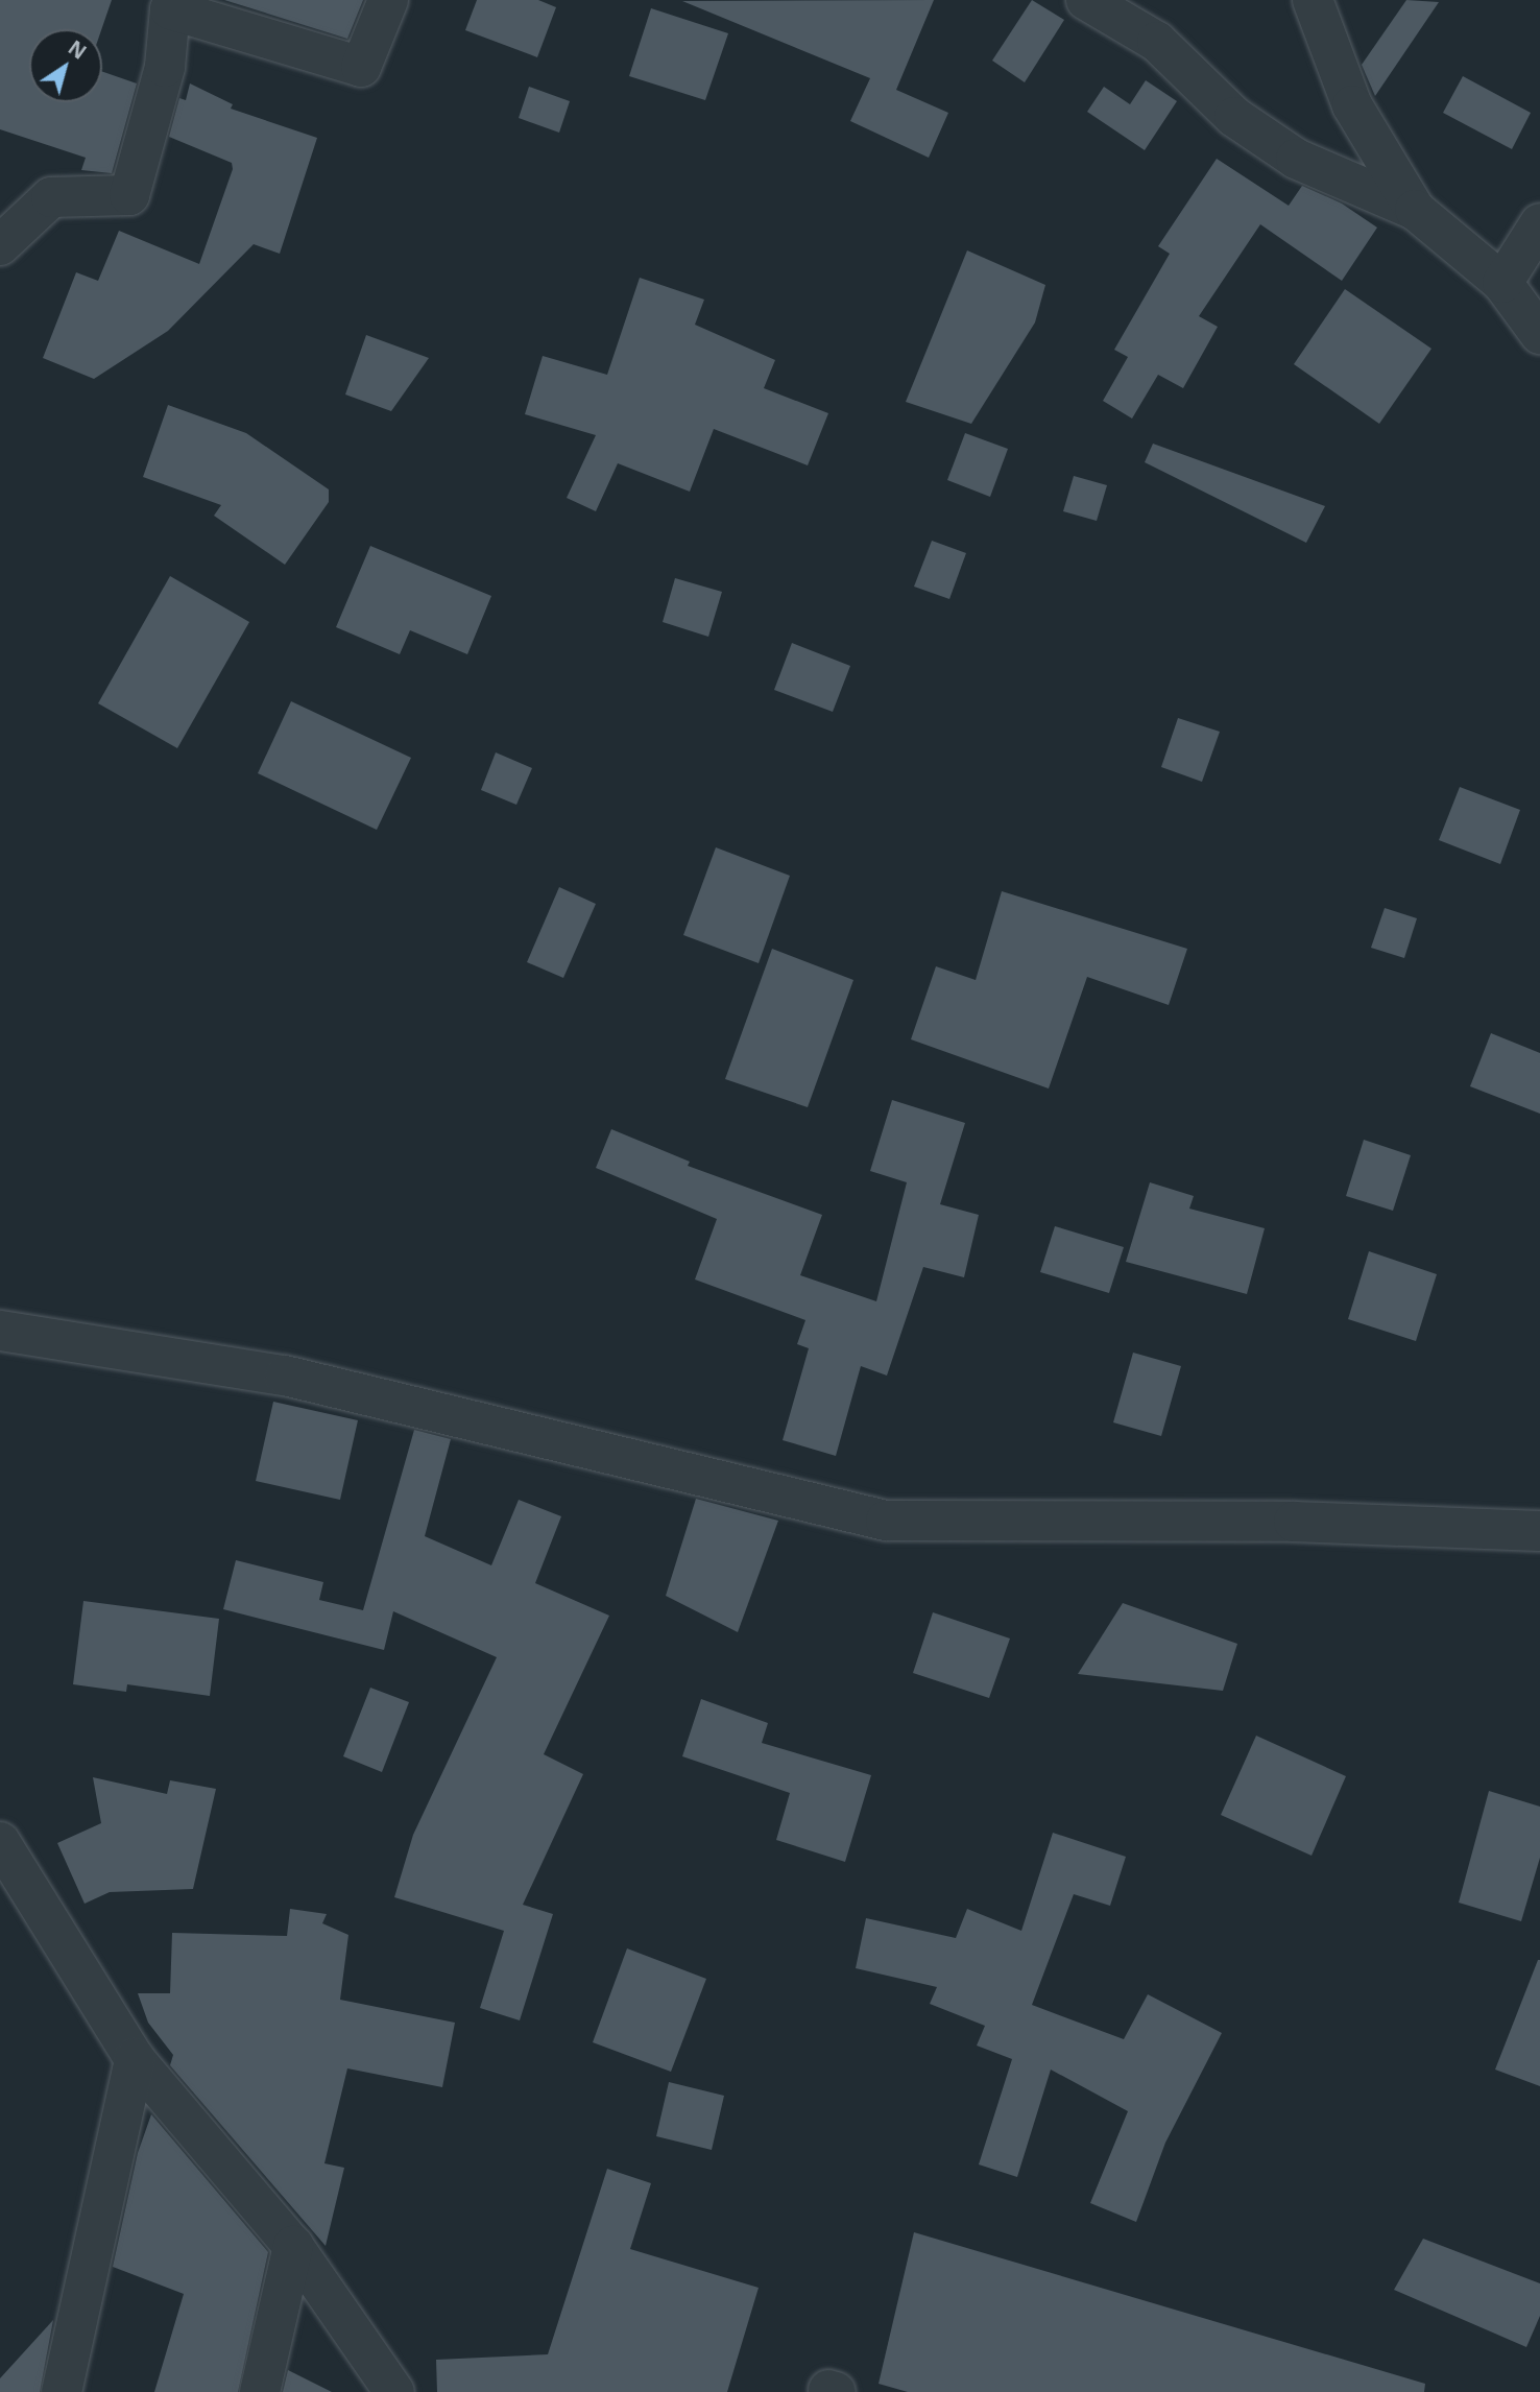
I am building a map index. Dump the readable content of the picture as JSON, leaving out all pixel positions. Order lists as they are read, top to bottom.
{
  "north": "top right"
}
